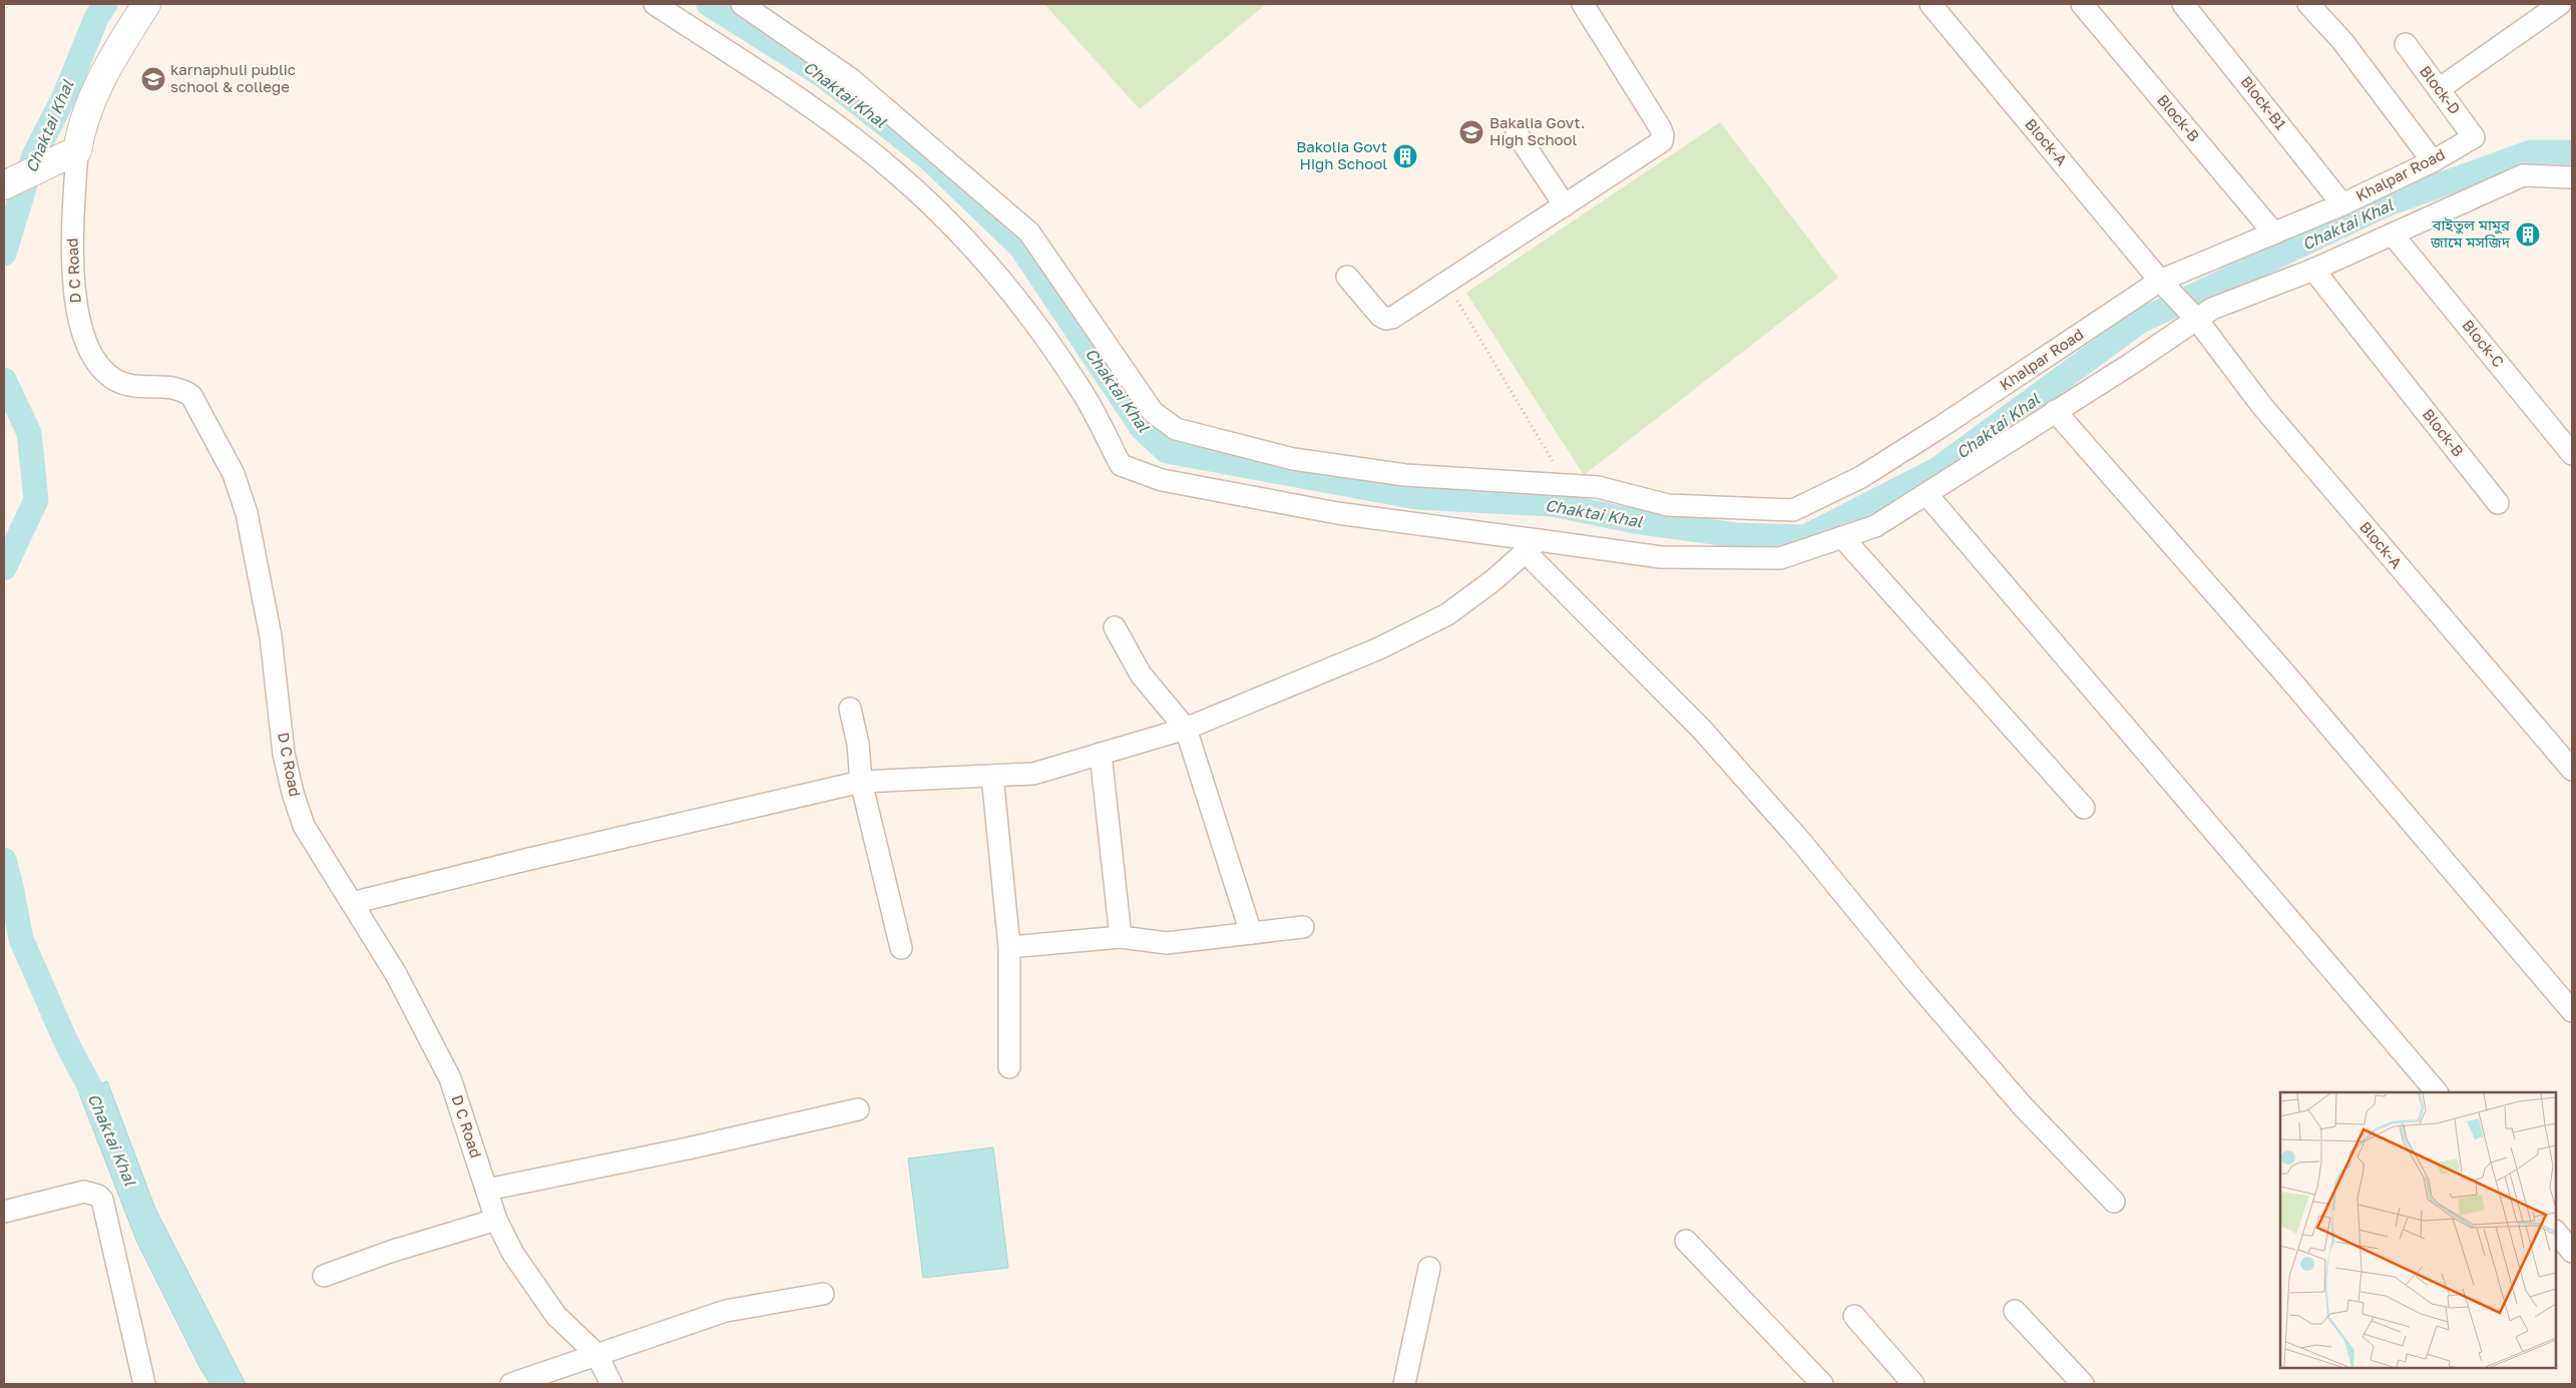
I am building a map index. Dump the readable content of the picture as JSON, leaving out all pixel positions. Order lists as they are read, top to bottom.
{
  "streets": {
    "street": [
      "Block-D",
      "Block-B1",
      "Block-B",
      "Block-A",
      "Khalpar Road",
      "D C Road",
      "Block-C"
    ]
  },
  "crossings": [
    ["Block-D", "Khalpar Road"],
    ["Block-B1", "Khalpar Road"],
    ["Block-B", "Khalpar Road"],
    ["Block-A", "Khalpar Road"]
  ],
  "water": ["Chaktai Khal"],
  "places": {
    "school or university": ["karnaphuli public school & college", "Bakalia Govt. High School"],
    "building": ["Bakolia Govt High School", "বাইতুল মামুর জামে মসজিদ"]
  }
}
